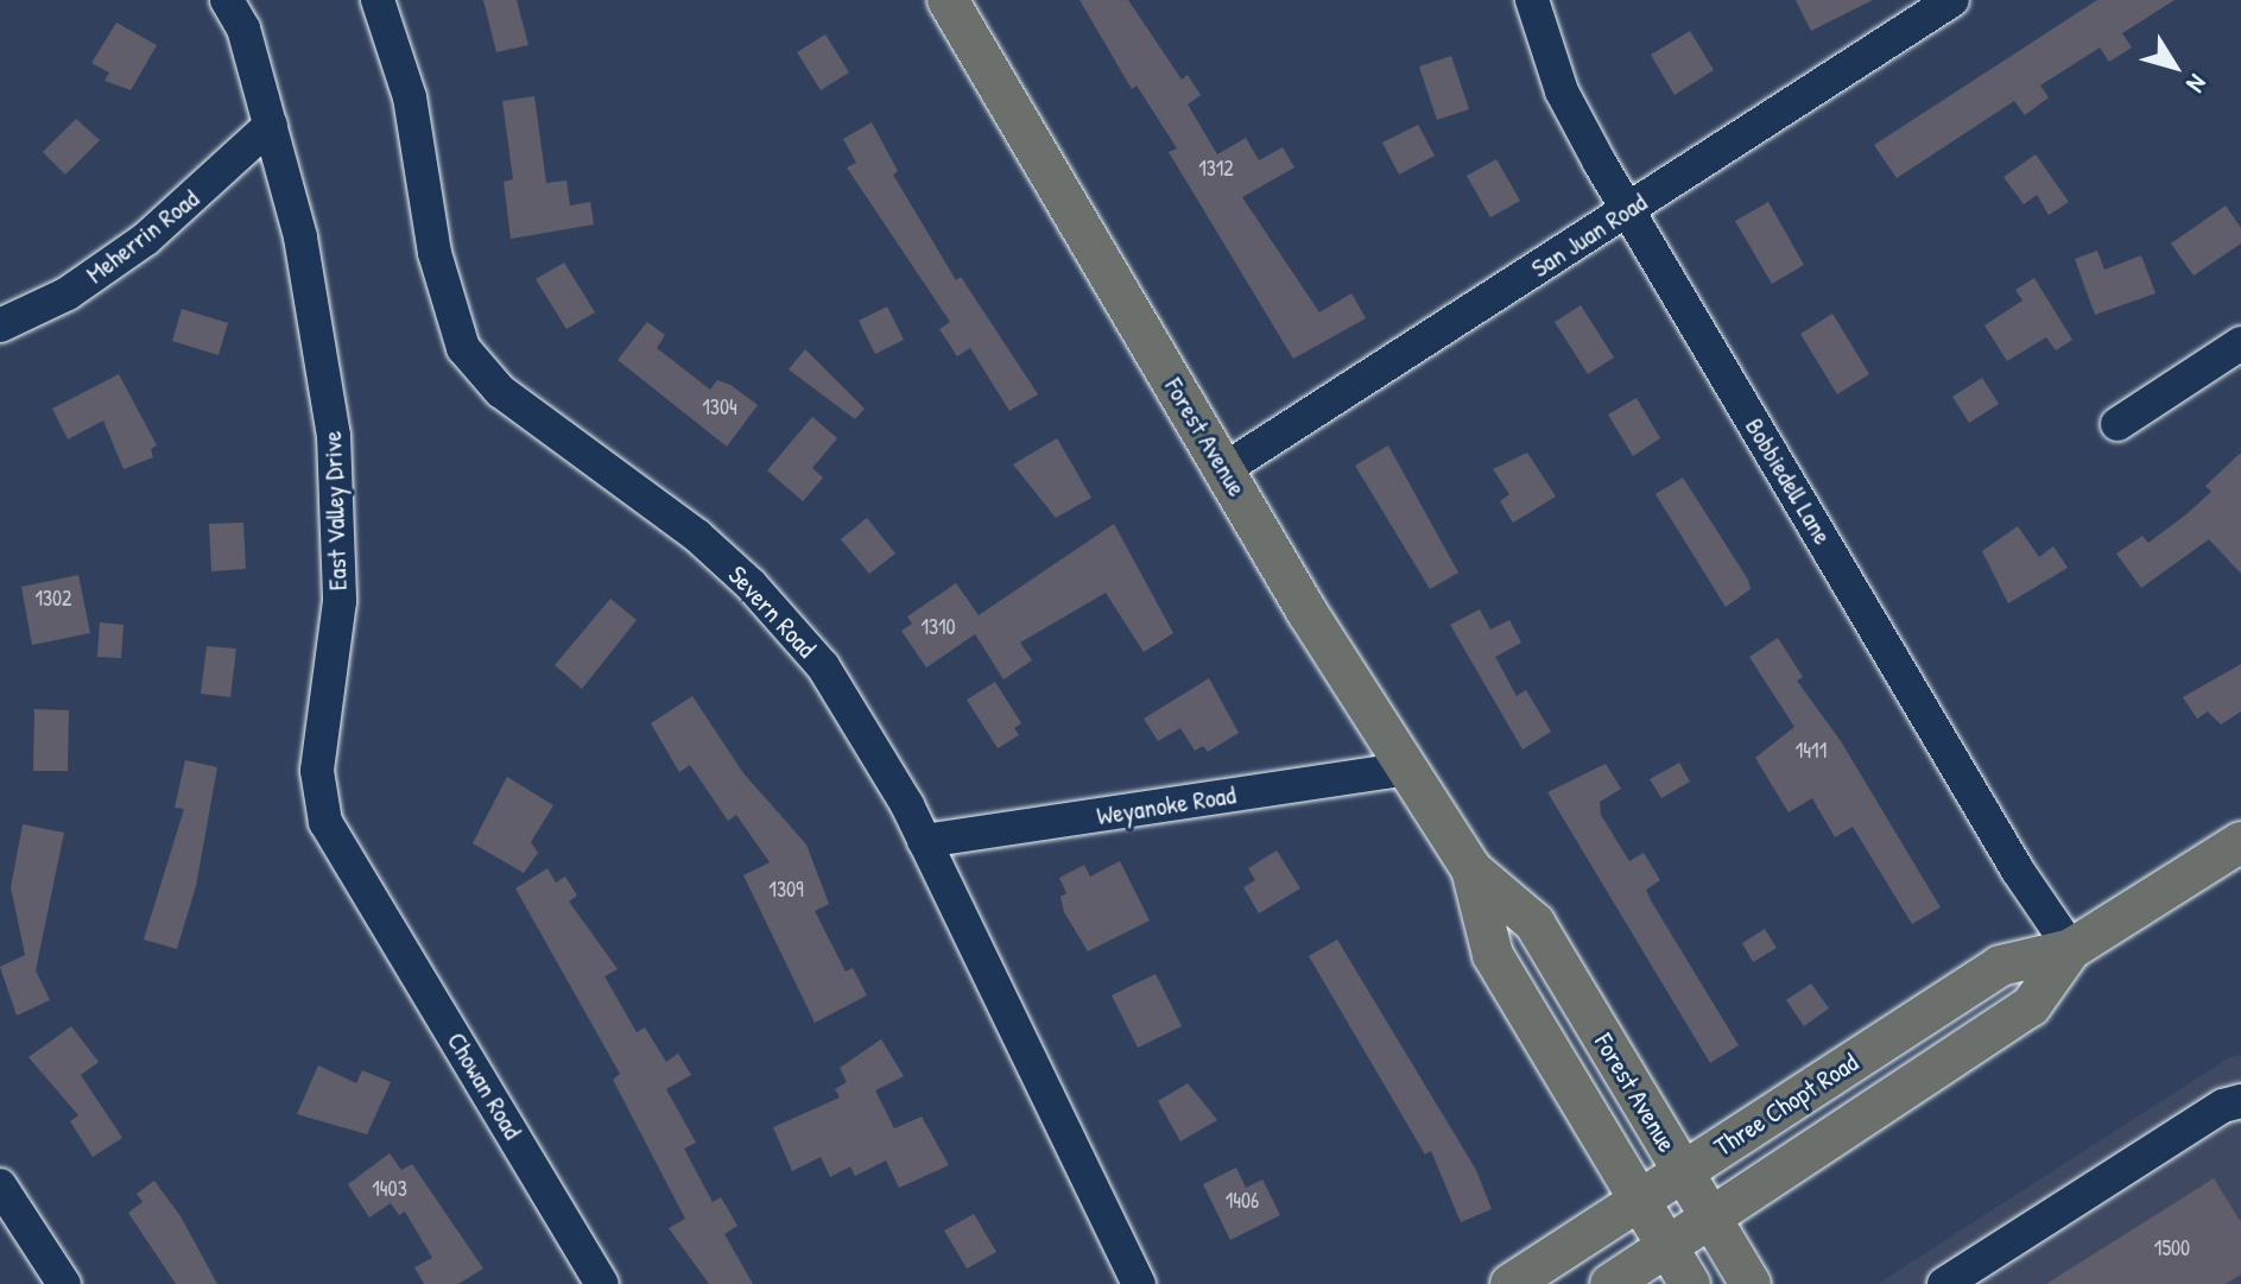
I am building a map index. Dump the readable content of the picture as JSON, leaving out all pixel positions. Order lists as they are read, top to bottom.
{
  "streets": {
    "main road": ["Forest Avenue", "Three Chopt Road"],
    "street": [
      "San Juan Road",
      "Meherrin Road",
      "Bobbiedell Lane",
      "East Valley Drive",
      "Severn Road",
      "Weyanoke Road",
      "Chowan Road"
    ]
  },
  "crossings": [
    ["San Juan Road", "Forest Avenue"],
    ["San Juan Road", "Bobbiedell Lane"],
    ["Meherrin Road", "East Valley Drive"],
    ["Forest Avenue", "Weyanoke Road"],
    ["Forest Avenue", "Three Chopt Road"],
    ["Bobbiedell Lane", "Three Chopt Road"],
    ["East Valley Drive", "Chowan Road"],
    ["Severn Road", "Weyanoke Road"]
  ],
  "house_numbers": [
    "1312",
    "1304",
    "1302",
    "1310",
    "1411",
    "1309",
    "1403",
    "1406",
    "1500"
  ],
  "north": "bottom right"
}
